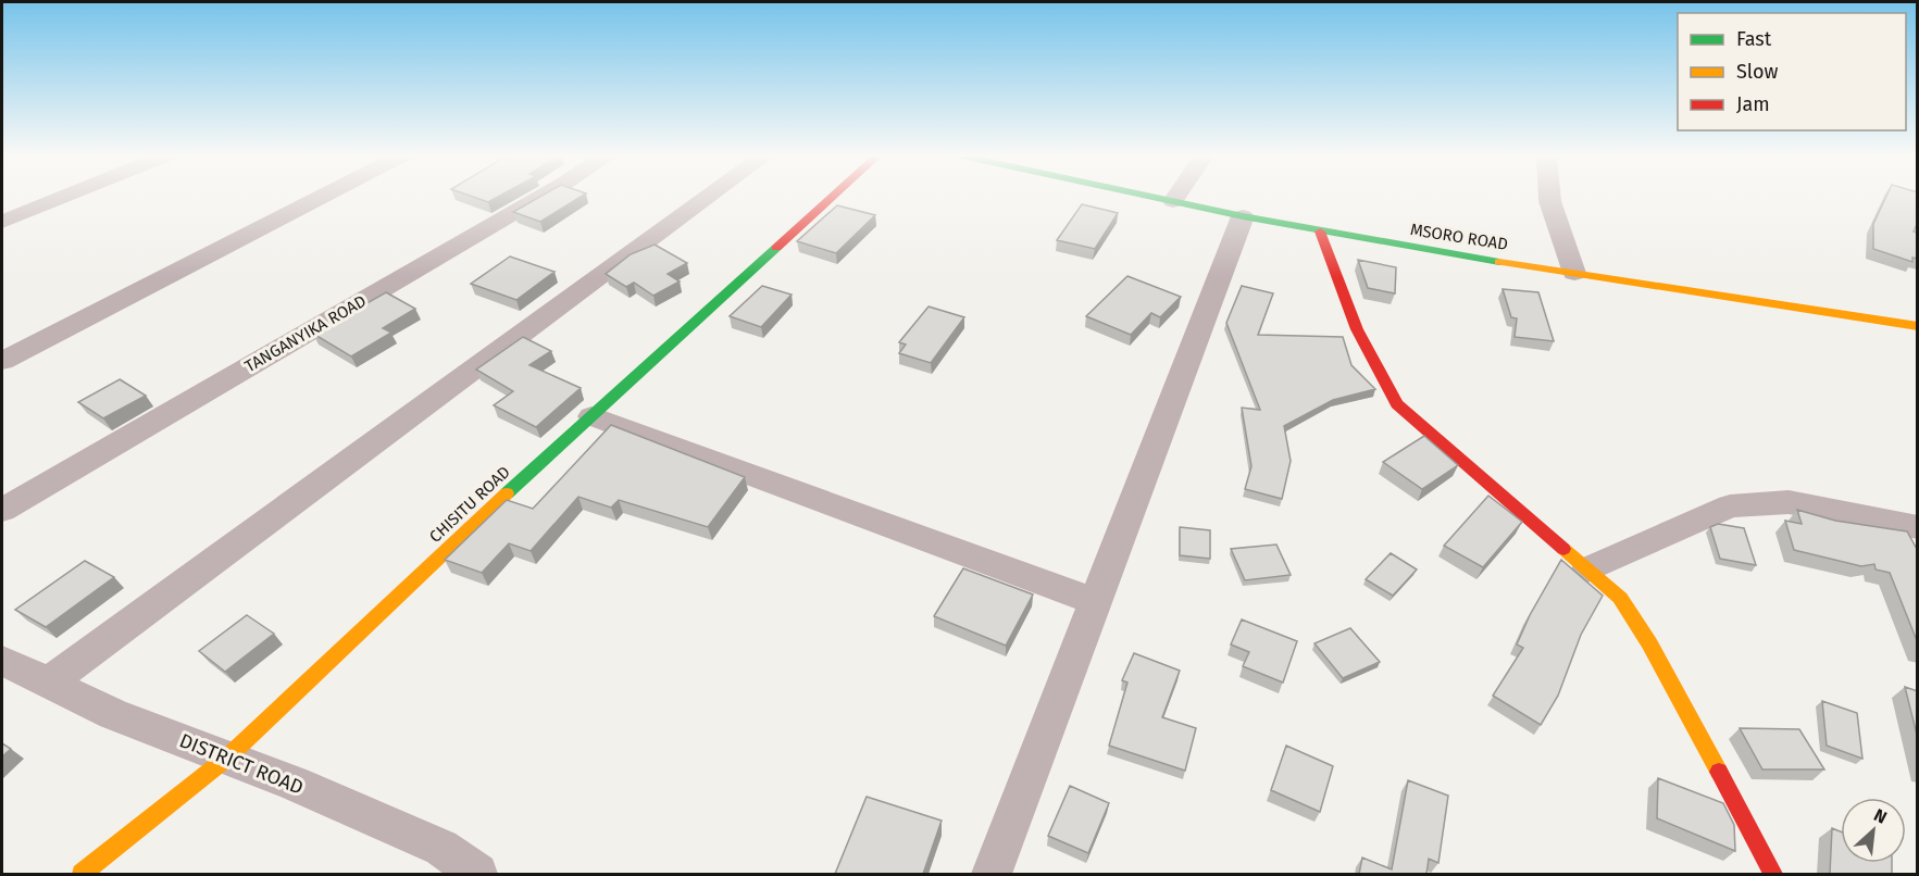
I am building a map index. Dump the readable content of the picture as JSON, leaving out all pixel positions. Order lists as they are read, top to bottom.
{
  "streets": {
    "street": [
      "MSORO ROAD",
      "TANGANYIKA ROAD",
      "CHISITU ROAD",
      "DISTRICT ROAD"
    ]
  },
  "crossings": [
    ["CHISITU ROAD", "DISTRICT ROAD"]
  ],
  "legend": ["Fast", "Slow", "Jam"],
  "north": "top right"
}
